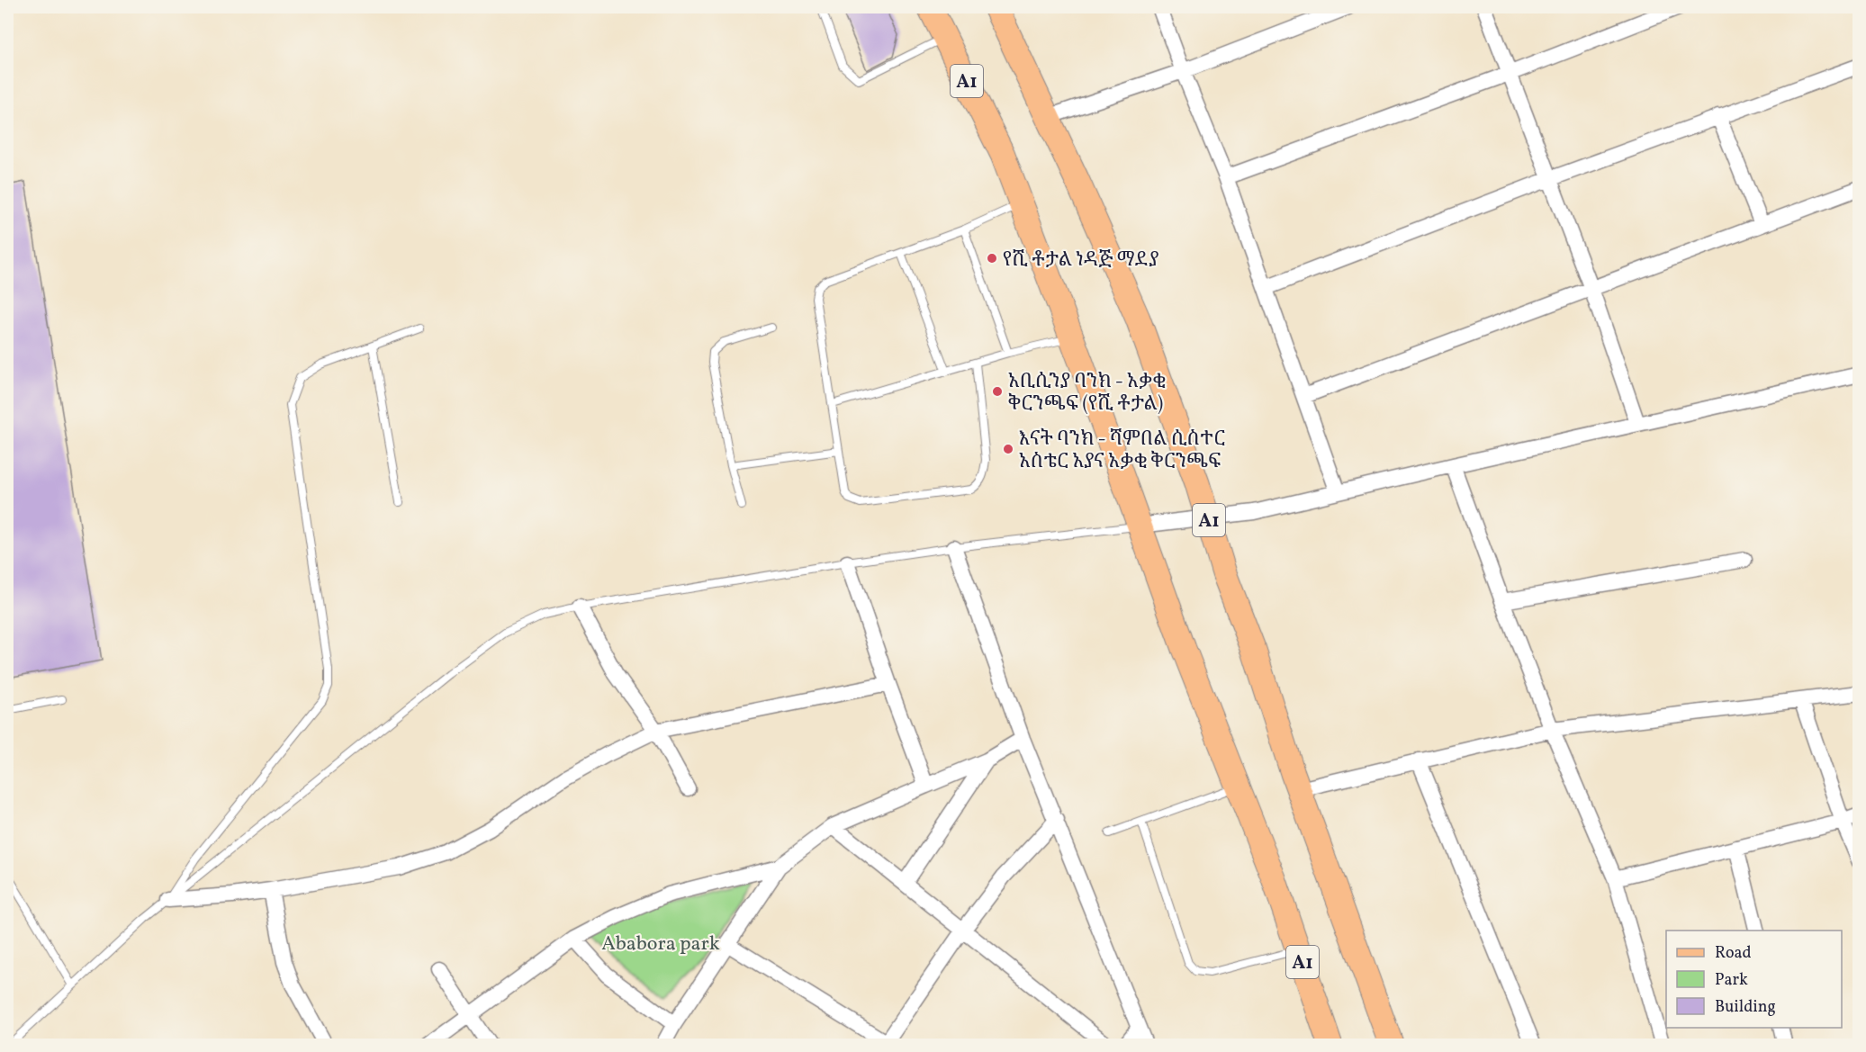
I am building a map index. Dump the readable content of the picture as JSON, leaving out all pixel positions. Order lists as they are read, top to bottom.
{
  "streets": {
    "main road": ["A1"]
  },
  "parks": ["Ababora park"],
  "places": ["የሺ ቶታል ነዳጅ ማደያ", "አቢሲንያ ባንክ - አቃቂ ቅርንጫፍ (የሺ ቶታል)", "እናት ባንክ - ሻምበል ሲስተር አስቴር አያና አቃቂ ቅርንጫፍ"],
  "legend": ["Road", "Park", "Building"]
}
